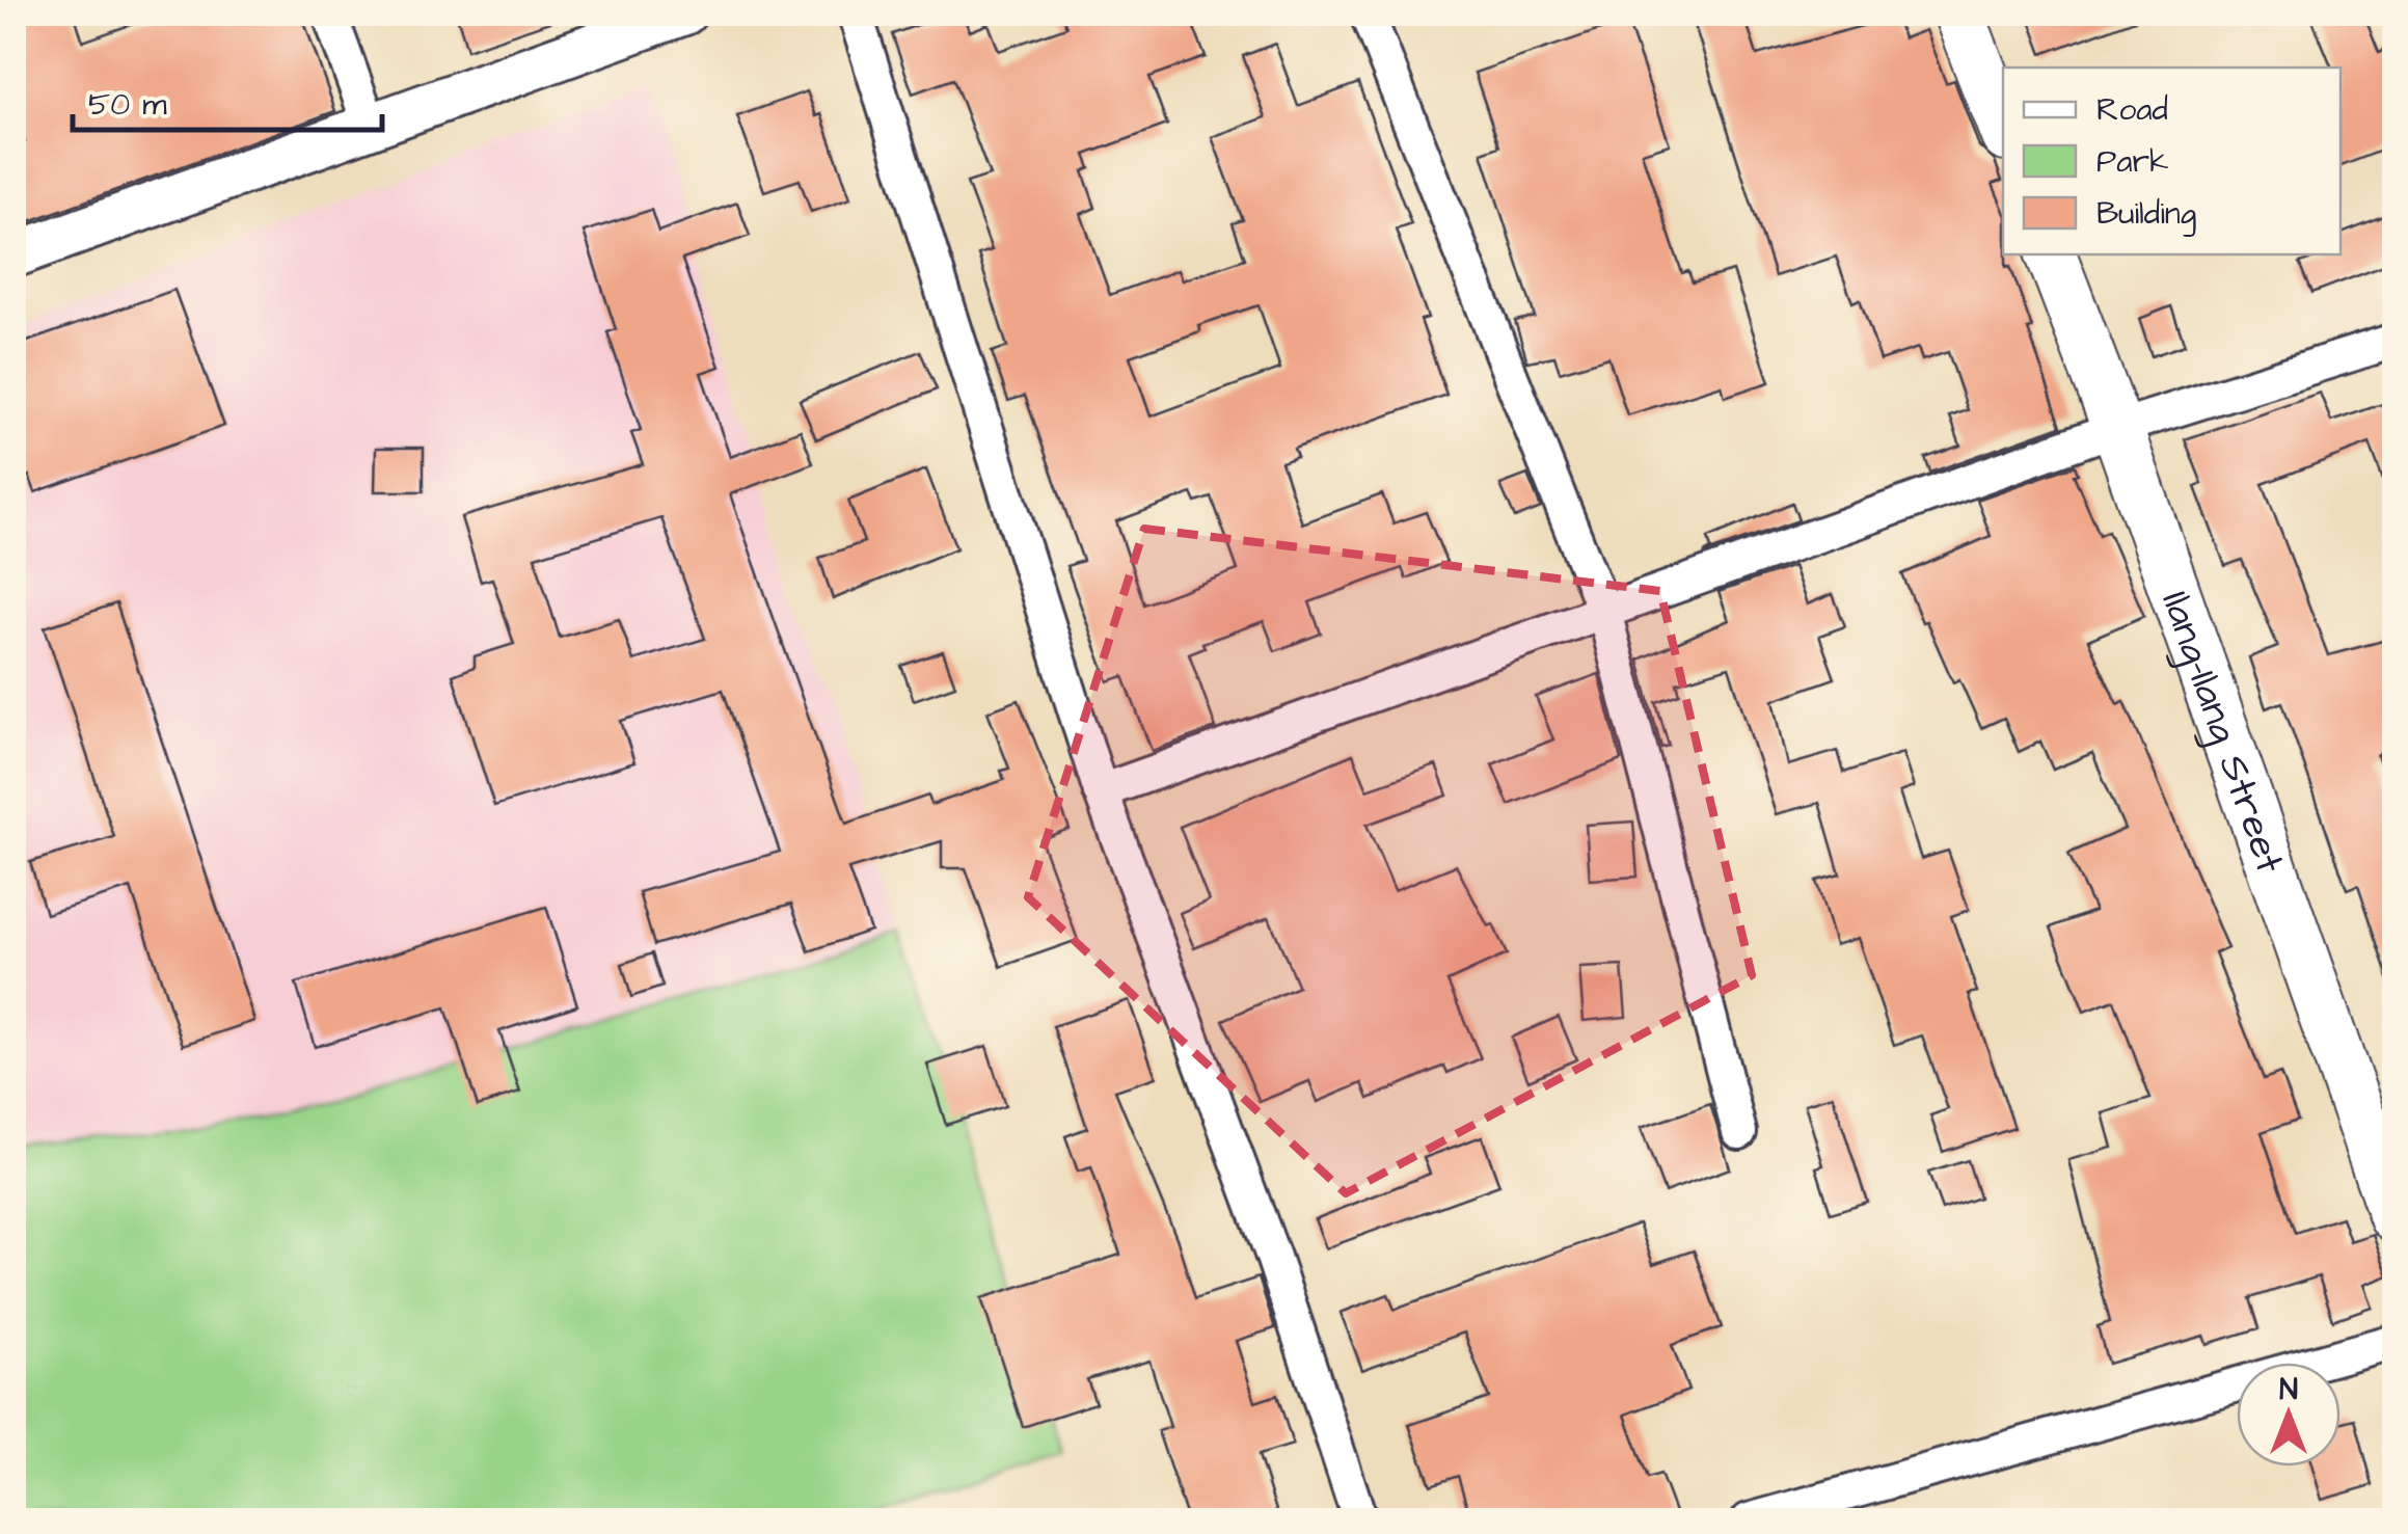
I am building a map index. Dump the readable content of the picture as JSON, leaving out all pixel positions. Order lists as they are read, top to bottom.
{
  "streets": {
    "main road": ["Ilang-Ilang Street"]
  },
  "legend": ["Road", "Park", "Building"],
  "scale_bar": "50 m",
  "north": "top"
}
